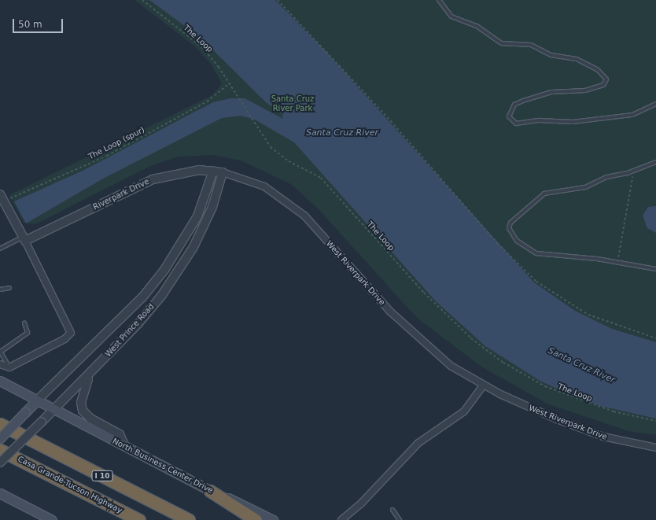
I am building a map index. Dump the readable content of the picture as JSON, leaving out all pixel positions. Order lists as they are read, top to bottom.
{
  "streets": {
    "highway": ["I 10", "Casa Grande-Tucson Highway"],
    "main road": ["West Prince Road", "North Business Center Drive"],
    "street": ["Riverpark Drive", "West Riverpark Drive"],
    "path": ["The Loop", "The Loop (spur)"]
  },
  "crossings": [
    ["The Loop", "The Loop (spur)"],
    ["Riverpark Drive", "West Riverpark Drive"],
    ["Riverpark Drive", "West Prince Road"],
    ["West Riverpark Drive", "West Prince Road"],
    ["West Prince Road", "North Business Center Drive"]
  ],
  "water": ["Santa Cruz River"],
  "parks": ["Santa Cruz River Park"],
  "scale_bar": "50 m"
}
